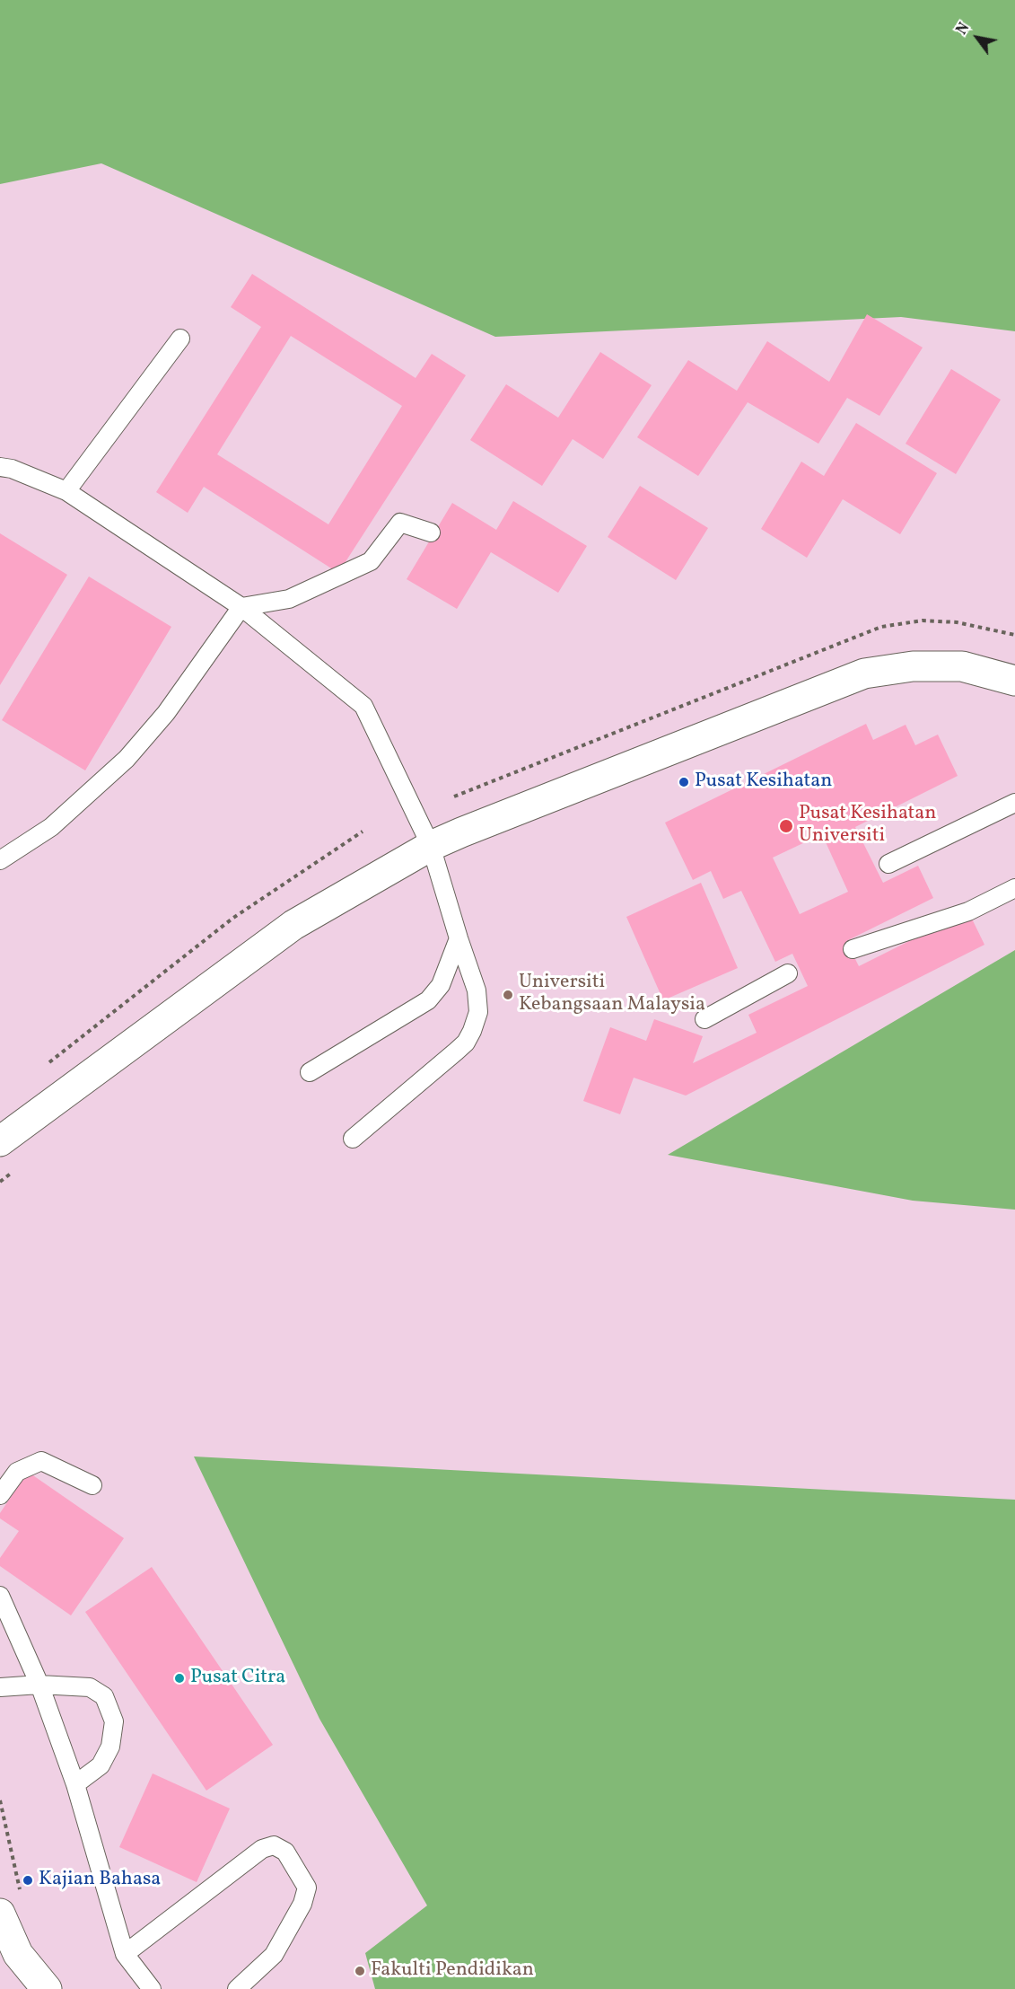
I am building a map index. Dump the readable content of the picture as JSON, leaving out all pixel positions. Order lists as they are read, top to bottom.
{
  "places": [
    "Pusat Kesihatan",
    "Pusat Kesihatan Universiti",
    "Universiti Kebangsaan Malaysia",
    "Pusat Citra",
    "Kajian Bahasa",
    "Fakulti Pendidikan"
  ],
  "north": "top left"
}
